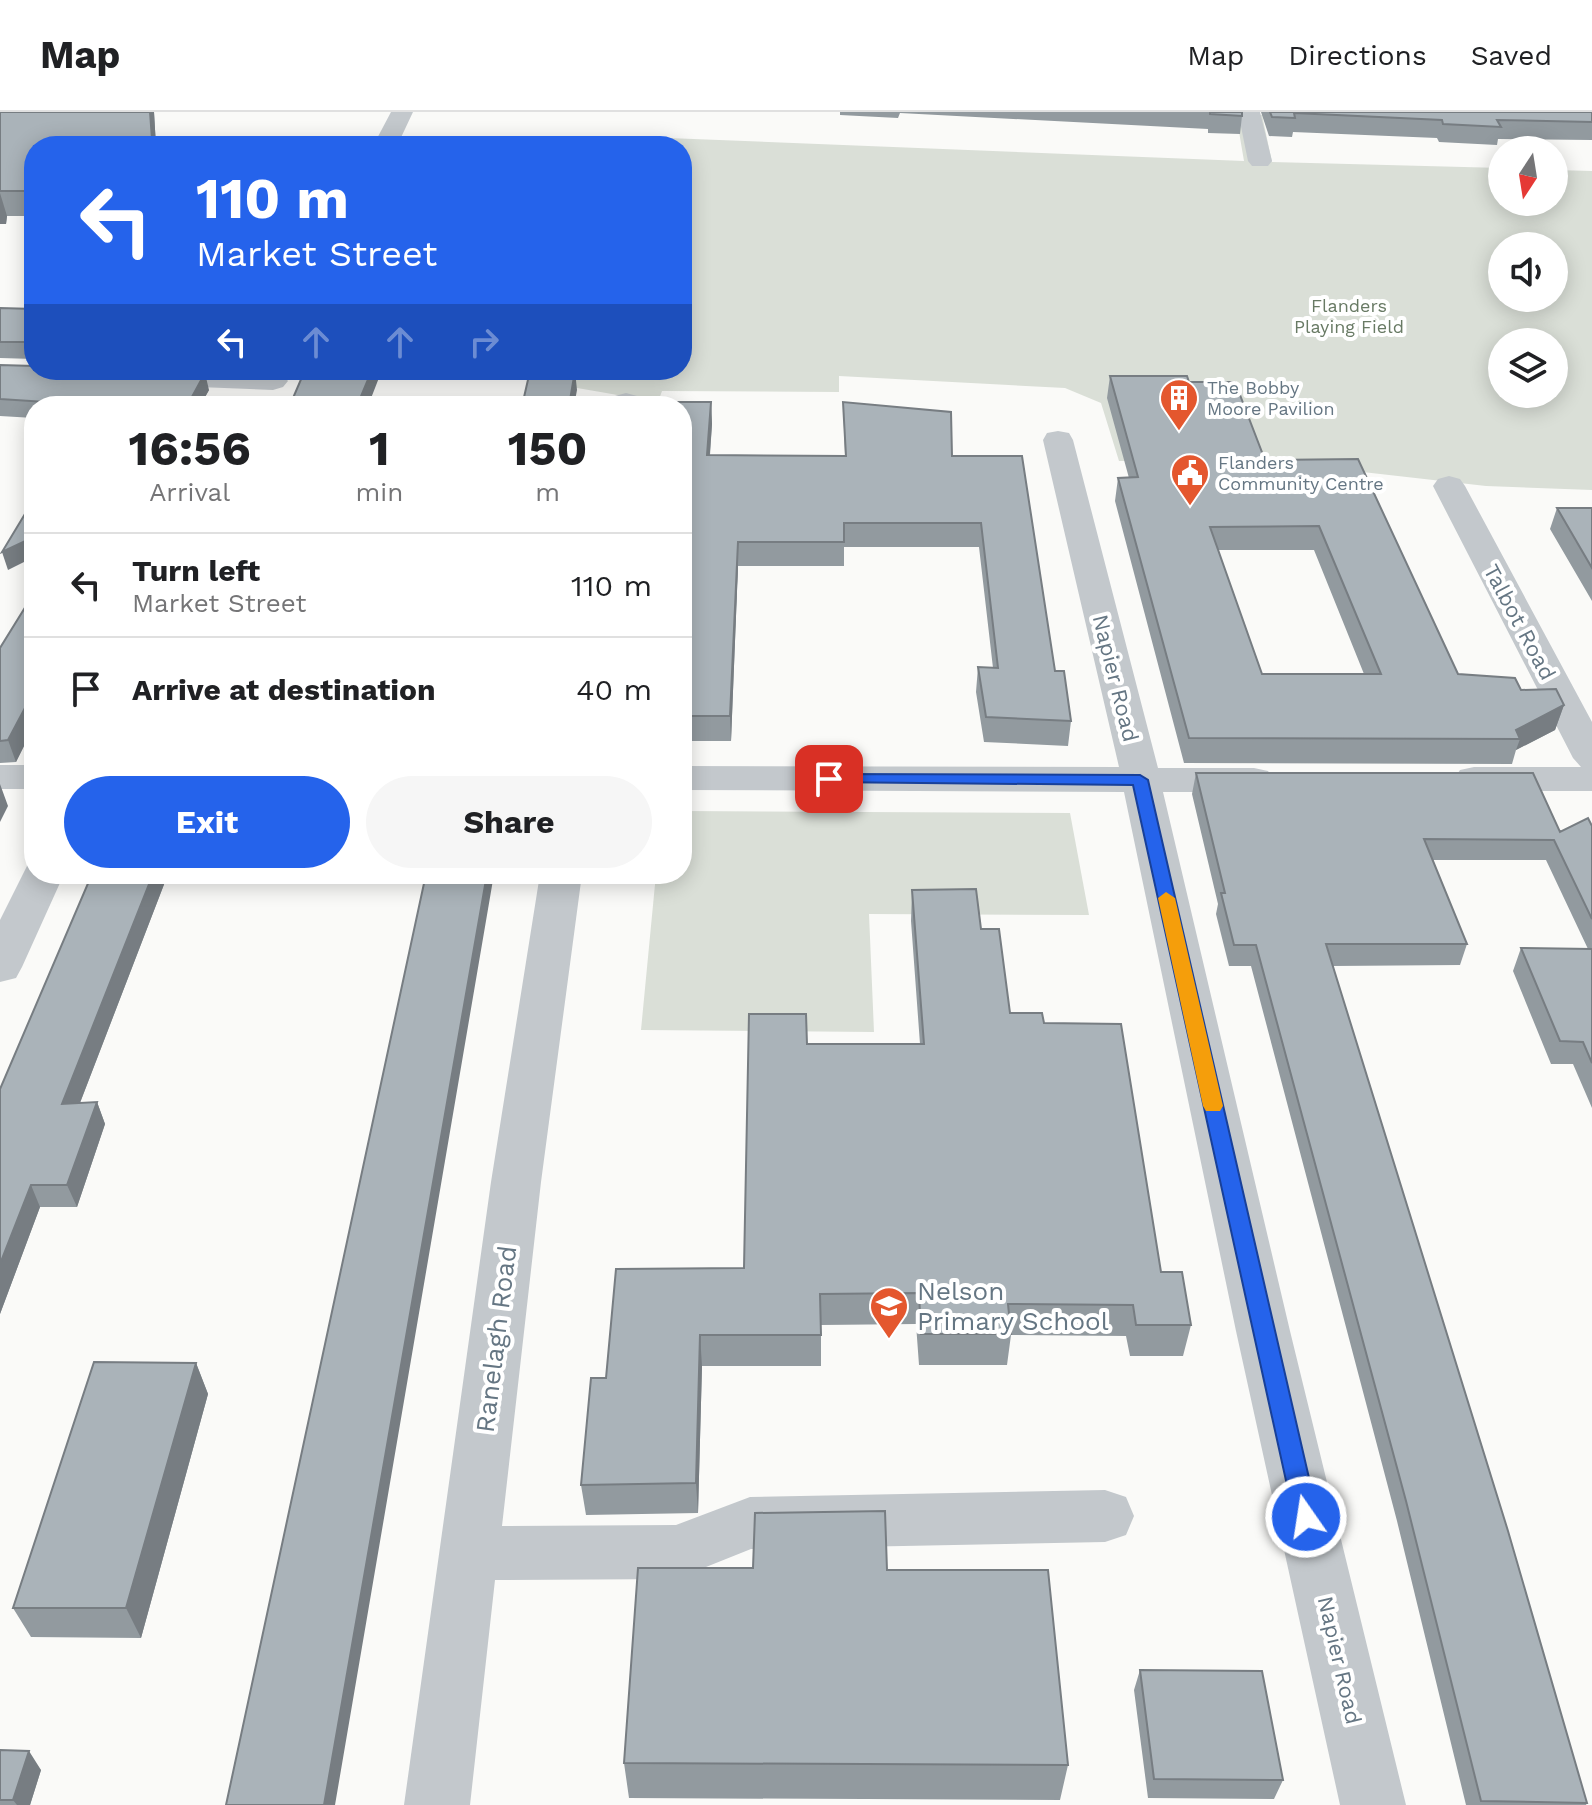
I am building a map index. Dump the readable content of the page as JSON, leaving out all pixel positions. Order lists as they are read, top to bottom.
{
  "streets": {
    "street": ["Talbot Road", "Napier Road", "Ranelagh Road"]
  },
  "parks": ["Flanders Playing Field"],
  "places": {
    "building": ["The Bobby Moore Pavilion"],
    "public building": ["Flanders Community Centre"],
    "school or university": ["Nelson Primary School"]
  },
  "north": "bottom",
  "page": {
    "header": "Map",
    "nav": ["Map", "Directions", "Saved"],
    "turn": ["110 m", "Market Street"],
    "eta": [
      "16:56",
      "Arrival",
      "1",
      "min",
      "150",
      "m"
    ],
    "list": [
      {
        "name": "Turn left",
        "note": "Market Street",
        "value": "110 m"
      },
      {
        "name": "Arrive at destination",
        "value": "40 m"
      }
    ],
    "buttons": ["Exit", "Share"]
  }
}
